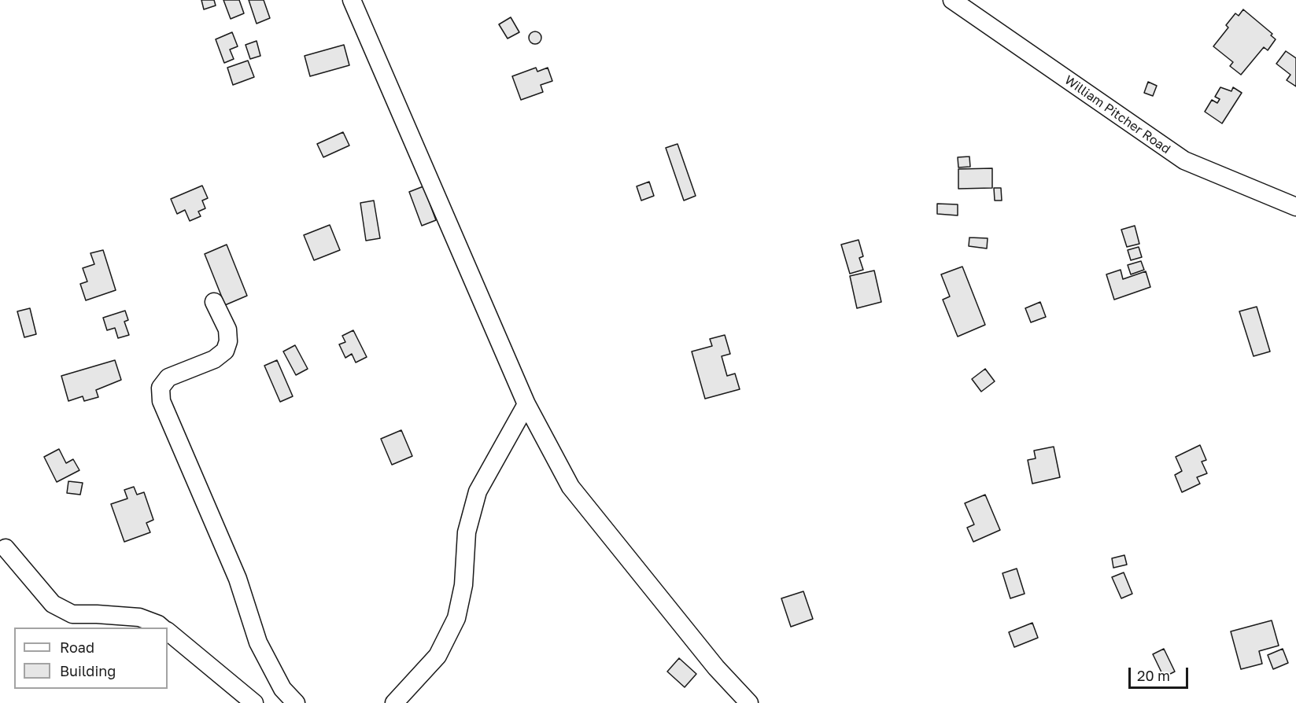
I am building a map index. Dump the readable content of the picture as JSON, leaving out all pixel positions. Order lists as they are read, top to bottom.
{
  "streets": {
    "street": ["William Pitcher Road"]
  },
  "legend": ["Road", "Building"],
  "scale_bar": "20 m"
}
